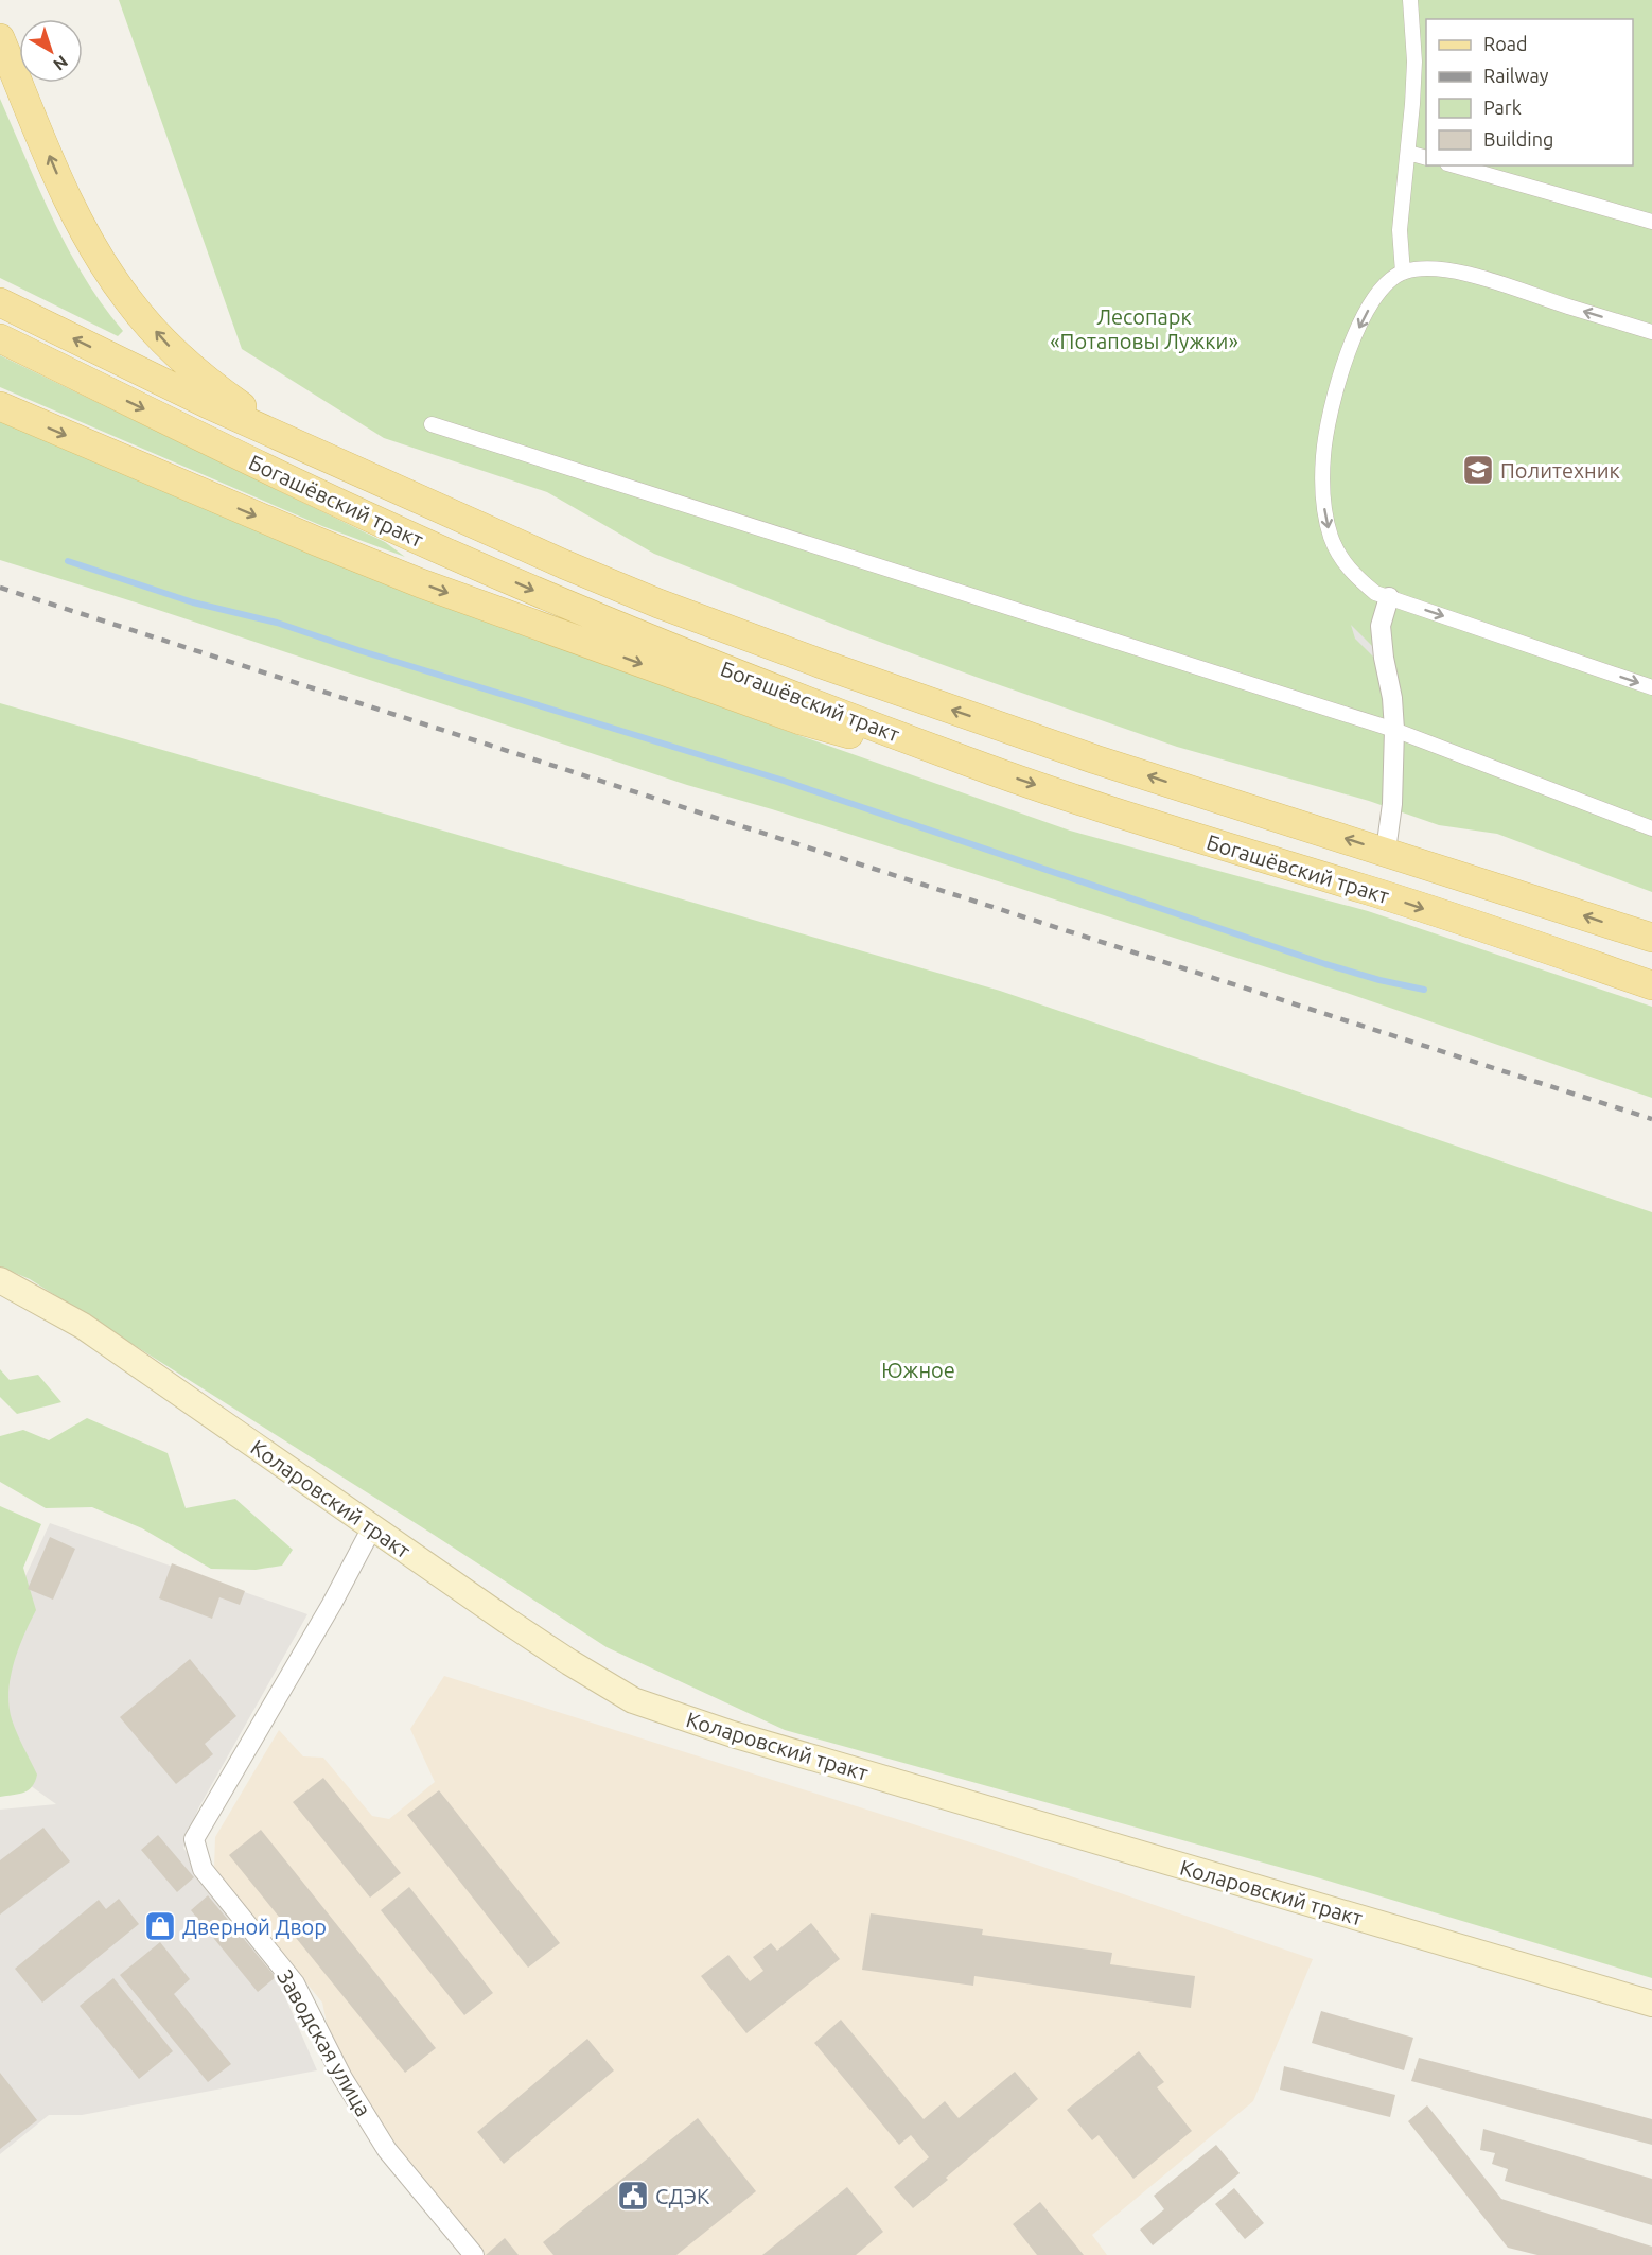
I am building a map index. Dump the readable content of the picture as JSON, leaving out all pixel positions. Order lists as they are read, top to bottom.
{
  "streets": {
    "main road": ["Богашёвский тракт", "Коларовский тракт"],
    "street": ["Заводская улица"]
  },
  "crossings": [
    ["Коларовский тракт", "Заводская улица"]
  ],
  "parks": ["Лесопарк «Потаповы Лужки»", "Южное"],
  "places": {
    "school or university": ["Политехник"],
    "shop": ["Дверной Двор"],
    "public building": ["СДЭК"]
  },
  "legend": [
    "Road",
    "Railway",
    "Park",
    "Building"
  ],
  "north": "bottom right"
}
